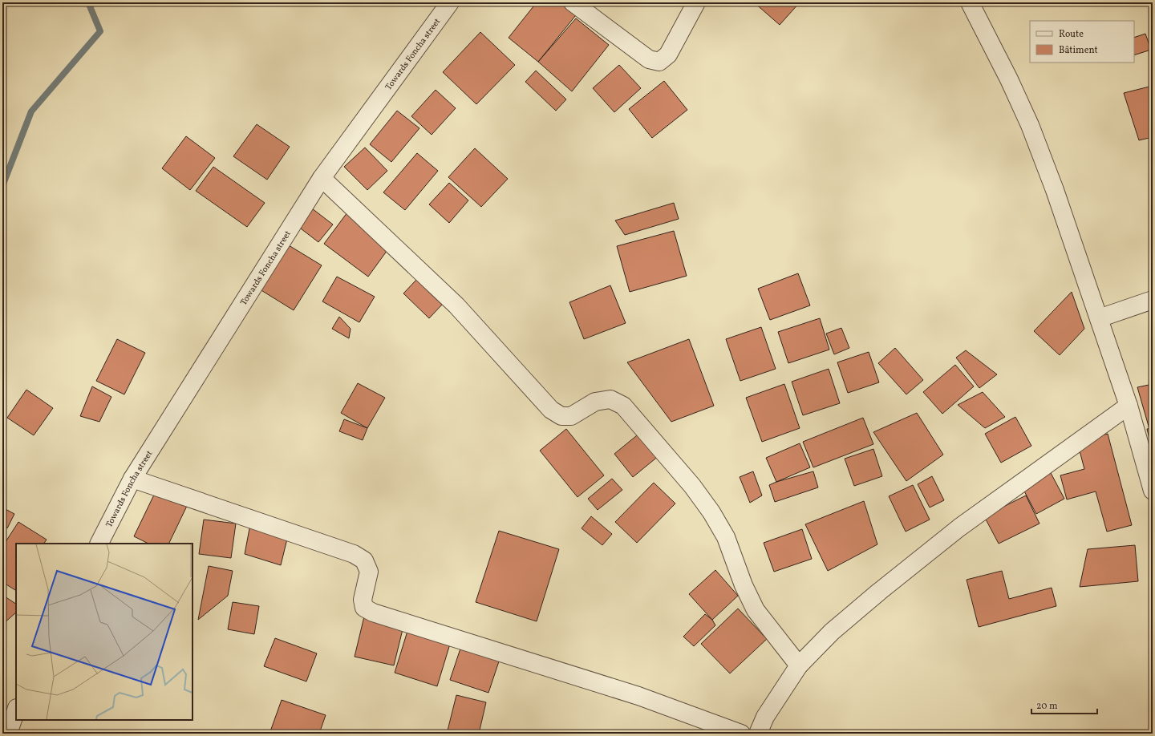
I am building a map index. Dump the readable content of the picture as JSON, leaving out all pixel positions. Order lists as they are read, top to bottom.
{
  "streets": {
    "street": ["Towards Foncha street"]
  },
  "legend": ["Route", "Bâtiment"],
  "scale_bar": "20 m"
}
